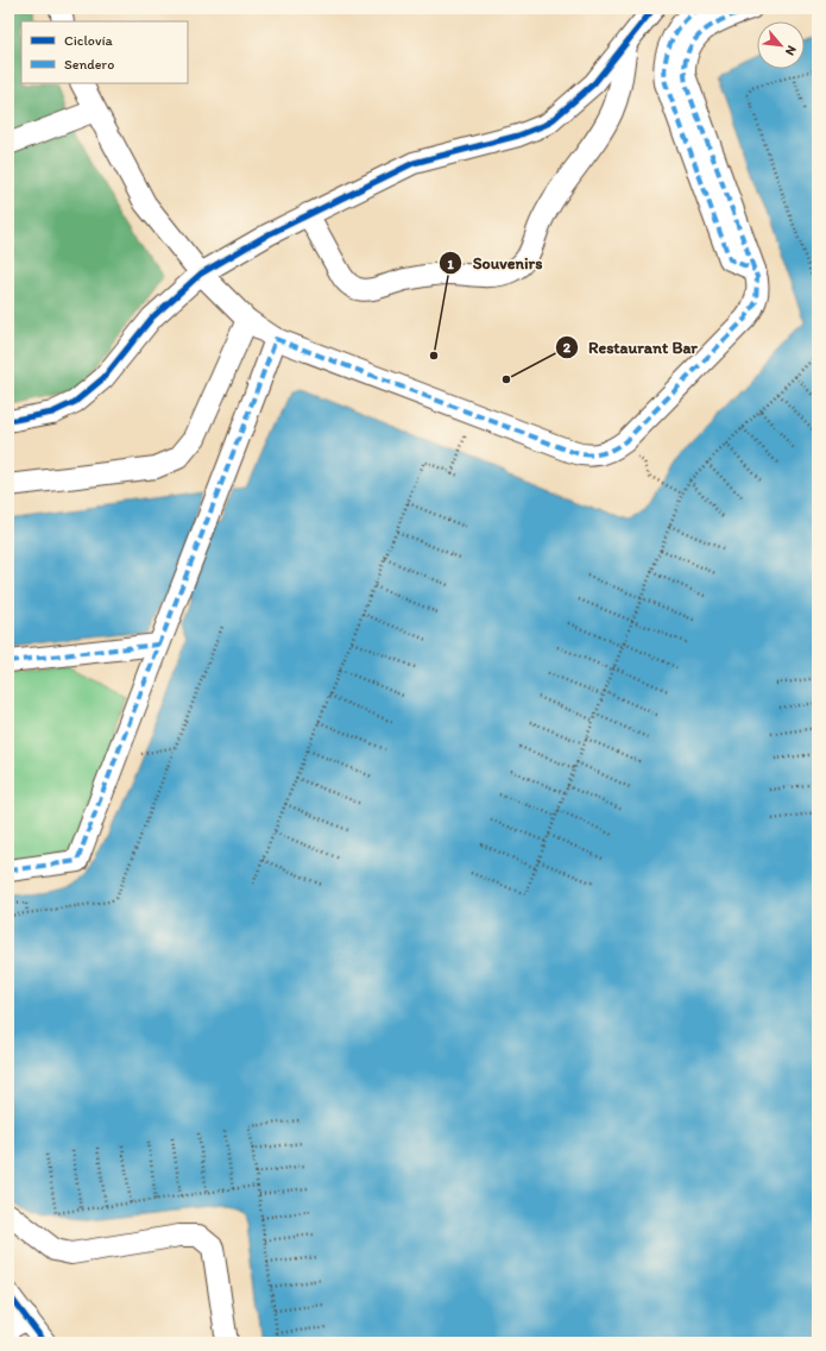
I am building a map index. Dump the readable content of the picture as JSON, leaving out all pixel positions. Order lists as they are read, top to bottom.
{
  "places": ["Souvenirs", "Restaurant Bar"],
  "legend": ["Ciclovía", "Sendero"],
  "north": "bottom right"
}
